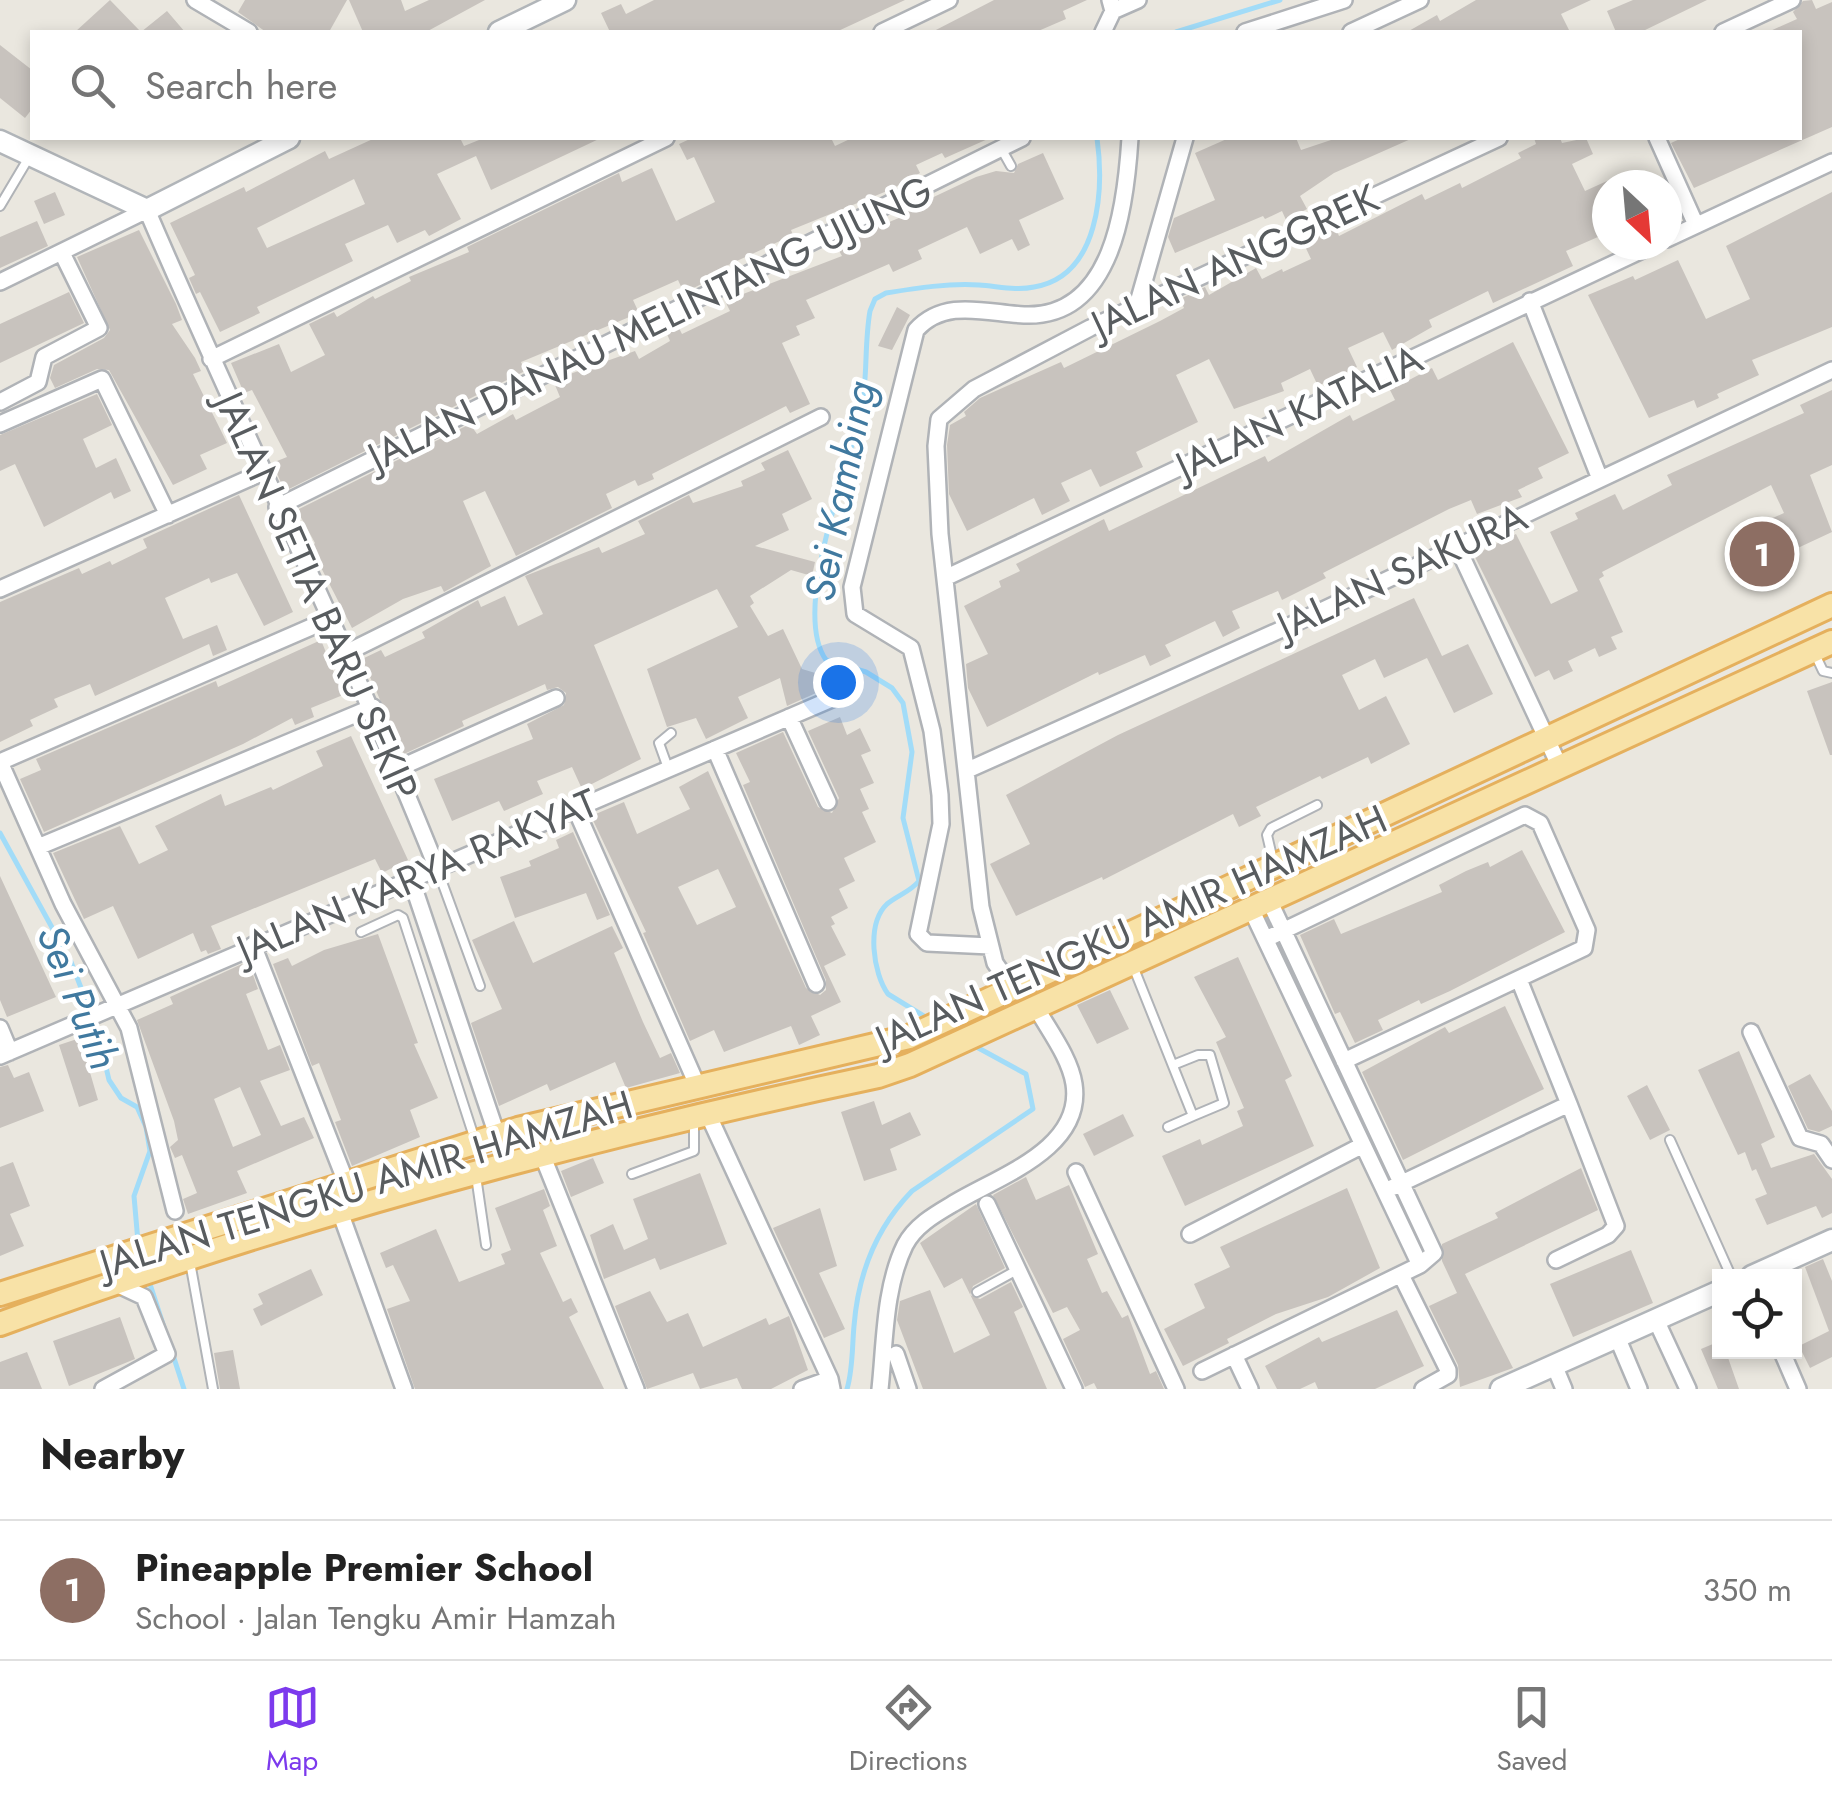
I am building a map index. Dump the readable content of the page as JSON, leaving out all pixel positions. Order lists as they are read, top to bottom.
{
  "streets": {
    "main road": ["JALAN TENGKU AMIR HAMZAH"],
    "street": [
      "JALAN ANGGREK",
      "JALAN DANAU MELINTANG UJUNG",
      "JALAN KATALIA",
      "JALAN SAKURA",
      "JALAN SETIA BARU SEKIP",
      "JALAN KARYA RAKYAT"
    ]
  },
  "crossings": [
    ["JALAN ANGGREK", "JALAN KATALIA"],
    ["JALAN DANAU MELINTANG UJUNG", "JALAN SETIA BARU SEKIP"],
    ["JALAN SETIA BARU SEKIP", "JALAN KARYA RAKYAT"]
  ],
  "water": ["Sei Kambing", "Sei Putih"],
  "north": "bottom right",
  "page": {
    "search": "Search here",
    "pins": "1",
    "heading": "Nearby",
    "list": [
      {
        "mark": "1",
        "name": "Pineapple Premier School",
        "note": "School · Jalan Tengku Amir Hamzah",
        "value": "350 m"
      }
    ],
    "nav": ["Map", "Directions", "Saved"]
  }
}
